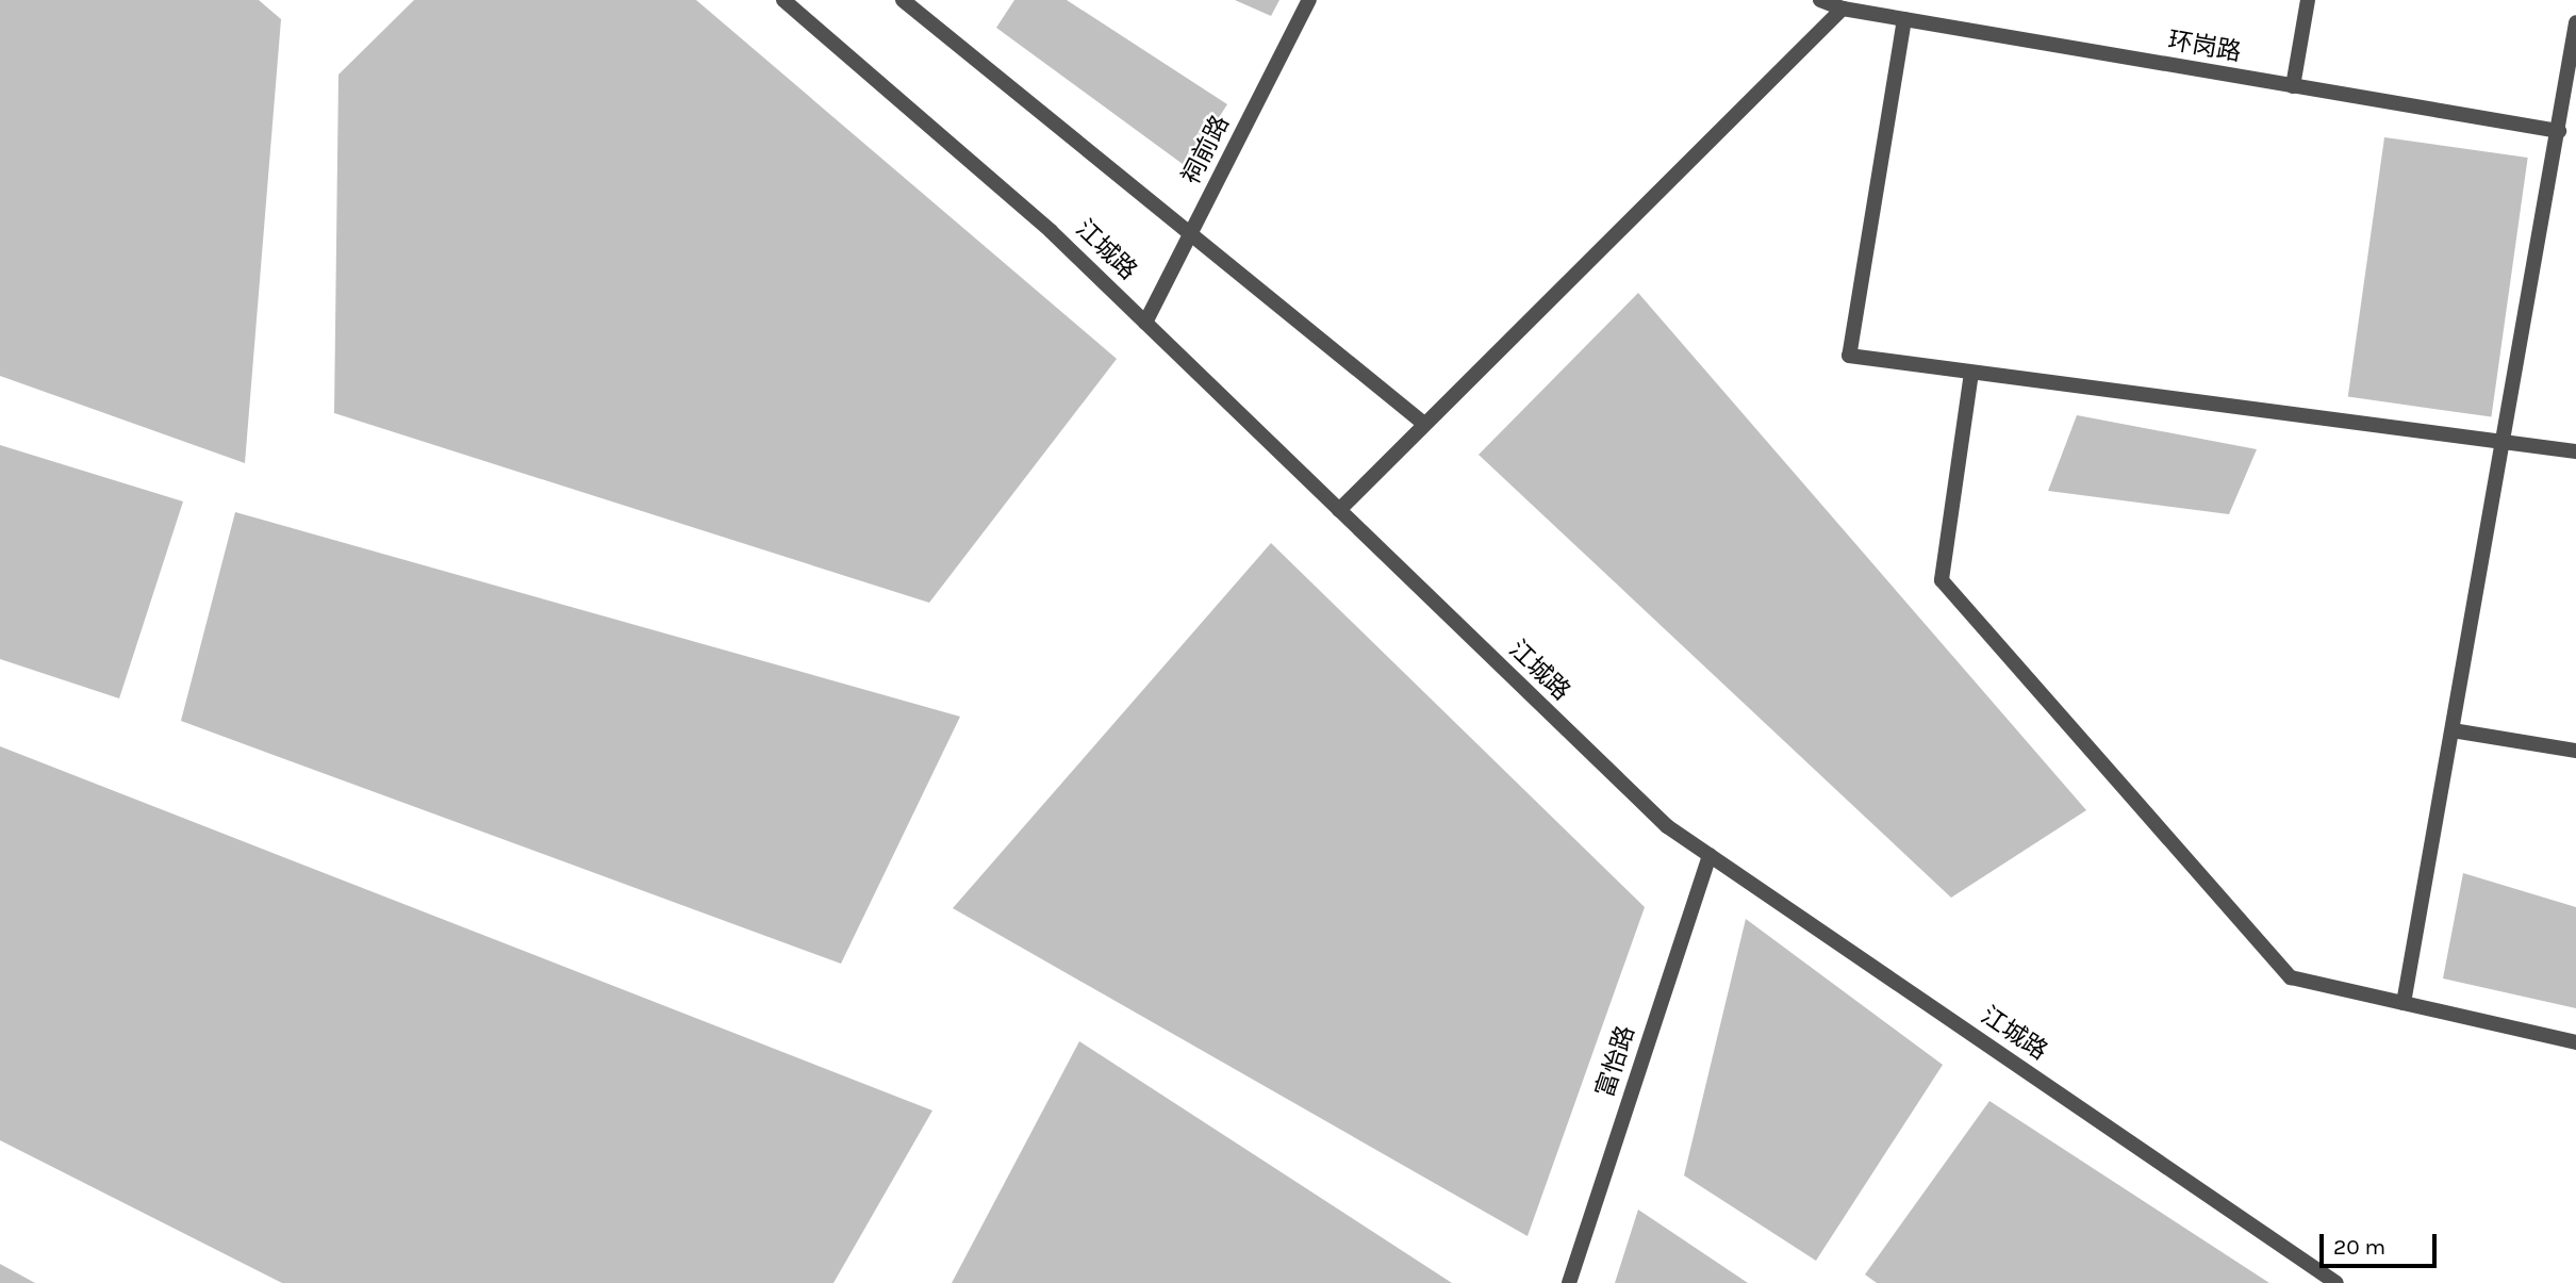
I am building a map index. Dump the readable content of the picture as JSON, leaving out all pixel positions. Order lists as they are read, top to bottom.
{
  "streets": {
    "street": [
      "环岗路",
      "祠前路",
      "江城路",
      "富怡路"
    ]
  },
  "crossings": [
    ["祠前路", "江城路"],
    ["江城路", "富怡路"]
  ],
  "scale_bar": "20 m"
}
